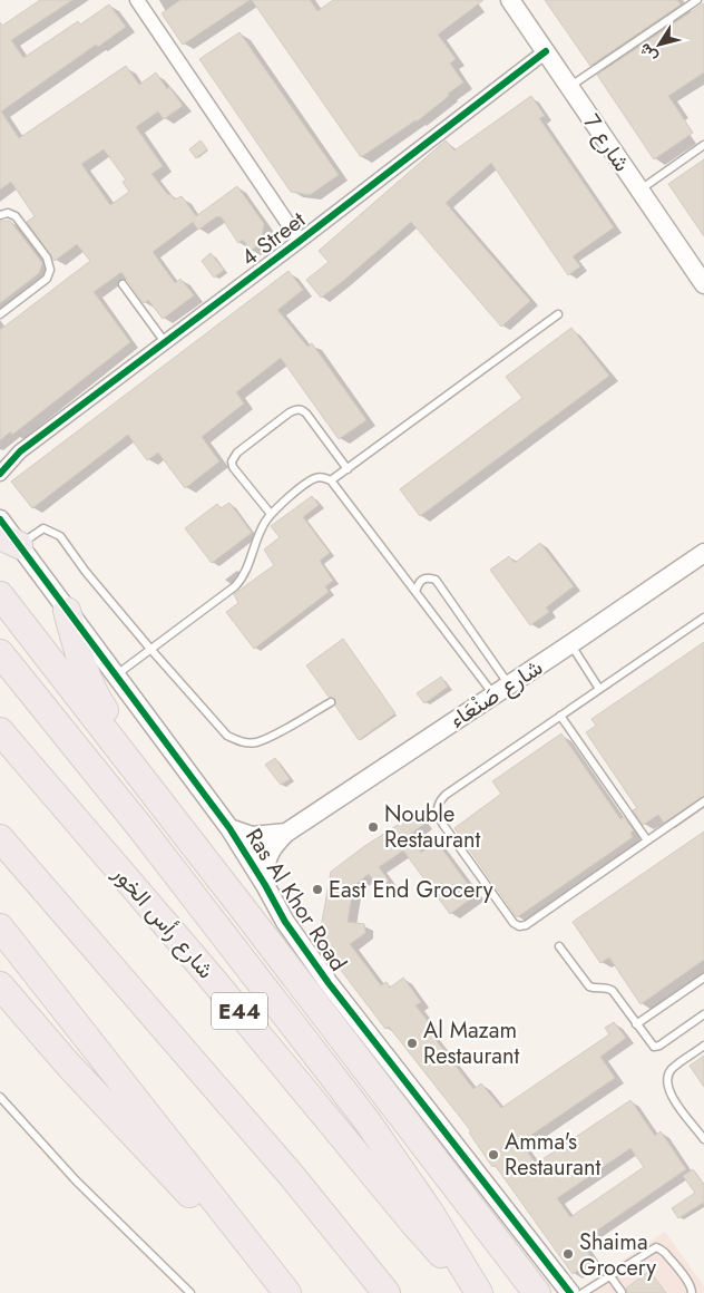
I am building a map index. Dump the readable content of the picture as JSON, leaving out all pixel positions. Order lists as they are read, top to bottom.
{
  "streets": {
    "highway": ["شارع رأس الخور", "E44"],
    "street": [
      "شارع 7",
      "4 Street",
      "شارع صَنْعَاء",
      "Ras Al Khor Road"
    ]
  },
  "crossings": [
    ["شارع 7", "4 Street"],
    ["شارع صَنْعَاء", "Ras Al Khor Road"]
  ],
  "places": [
    "Nouble Restaurant",
    "East End Grocery",
    "Al Mazam Restaurant",
    "Amma's Restaurant",
    "Shaima Grocery"
  ],
  "north": "bottom left"
}
